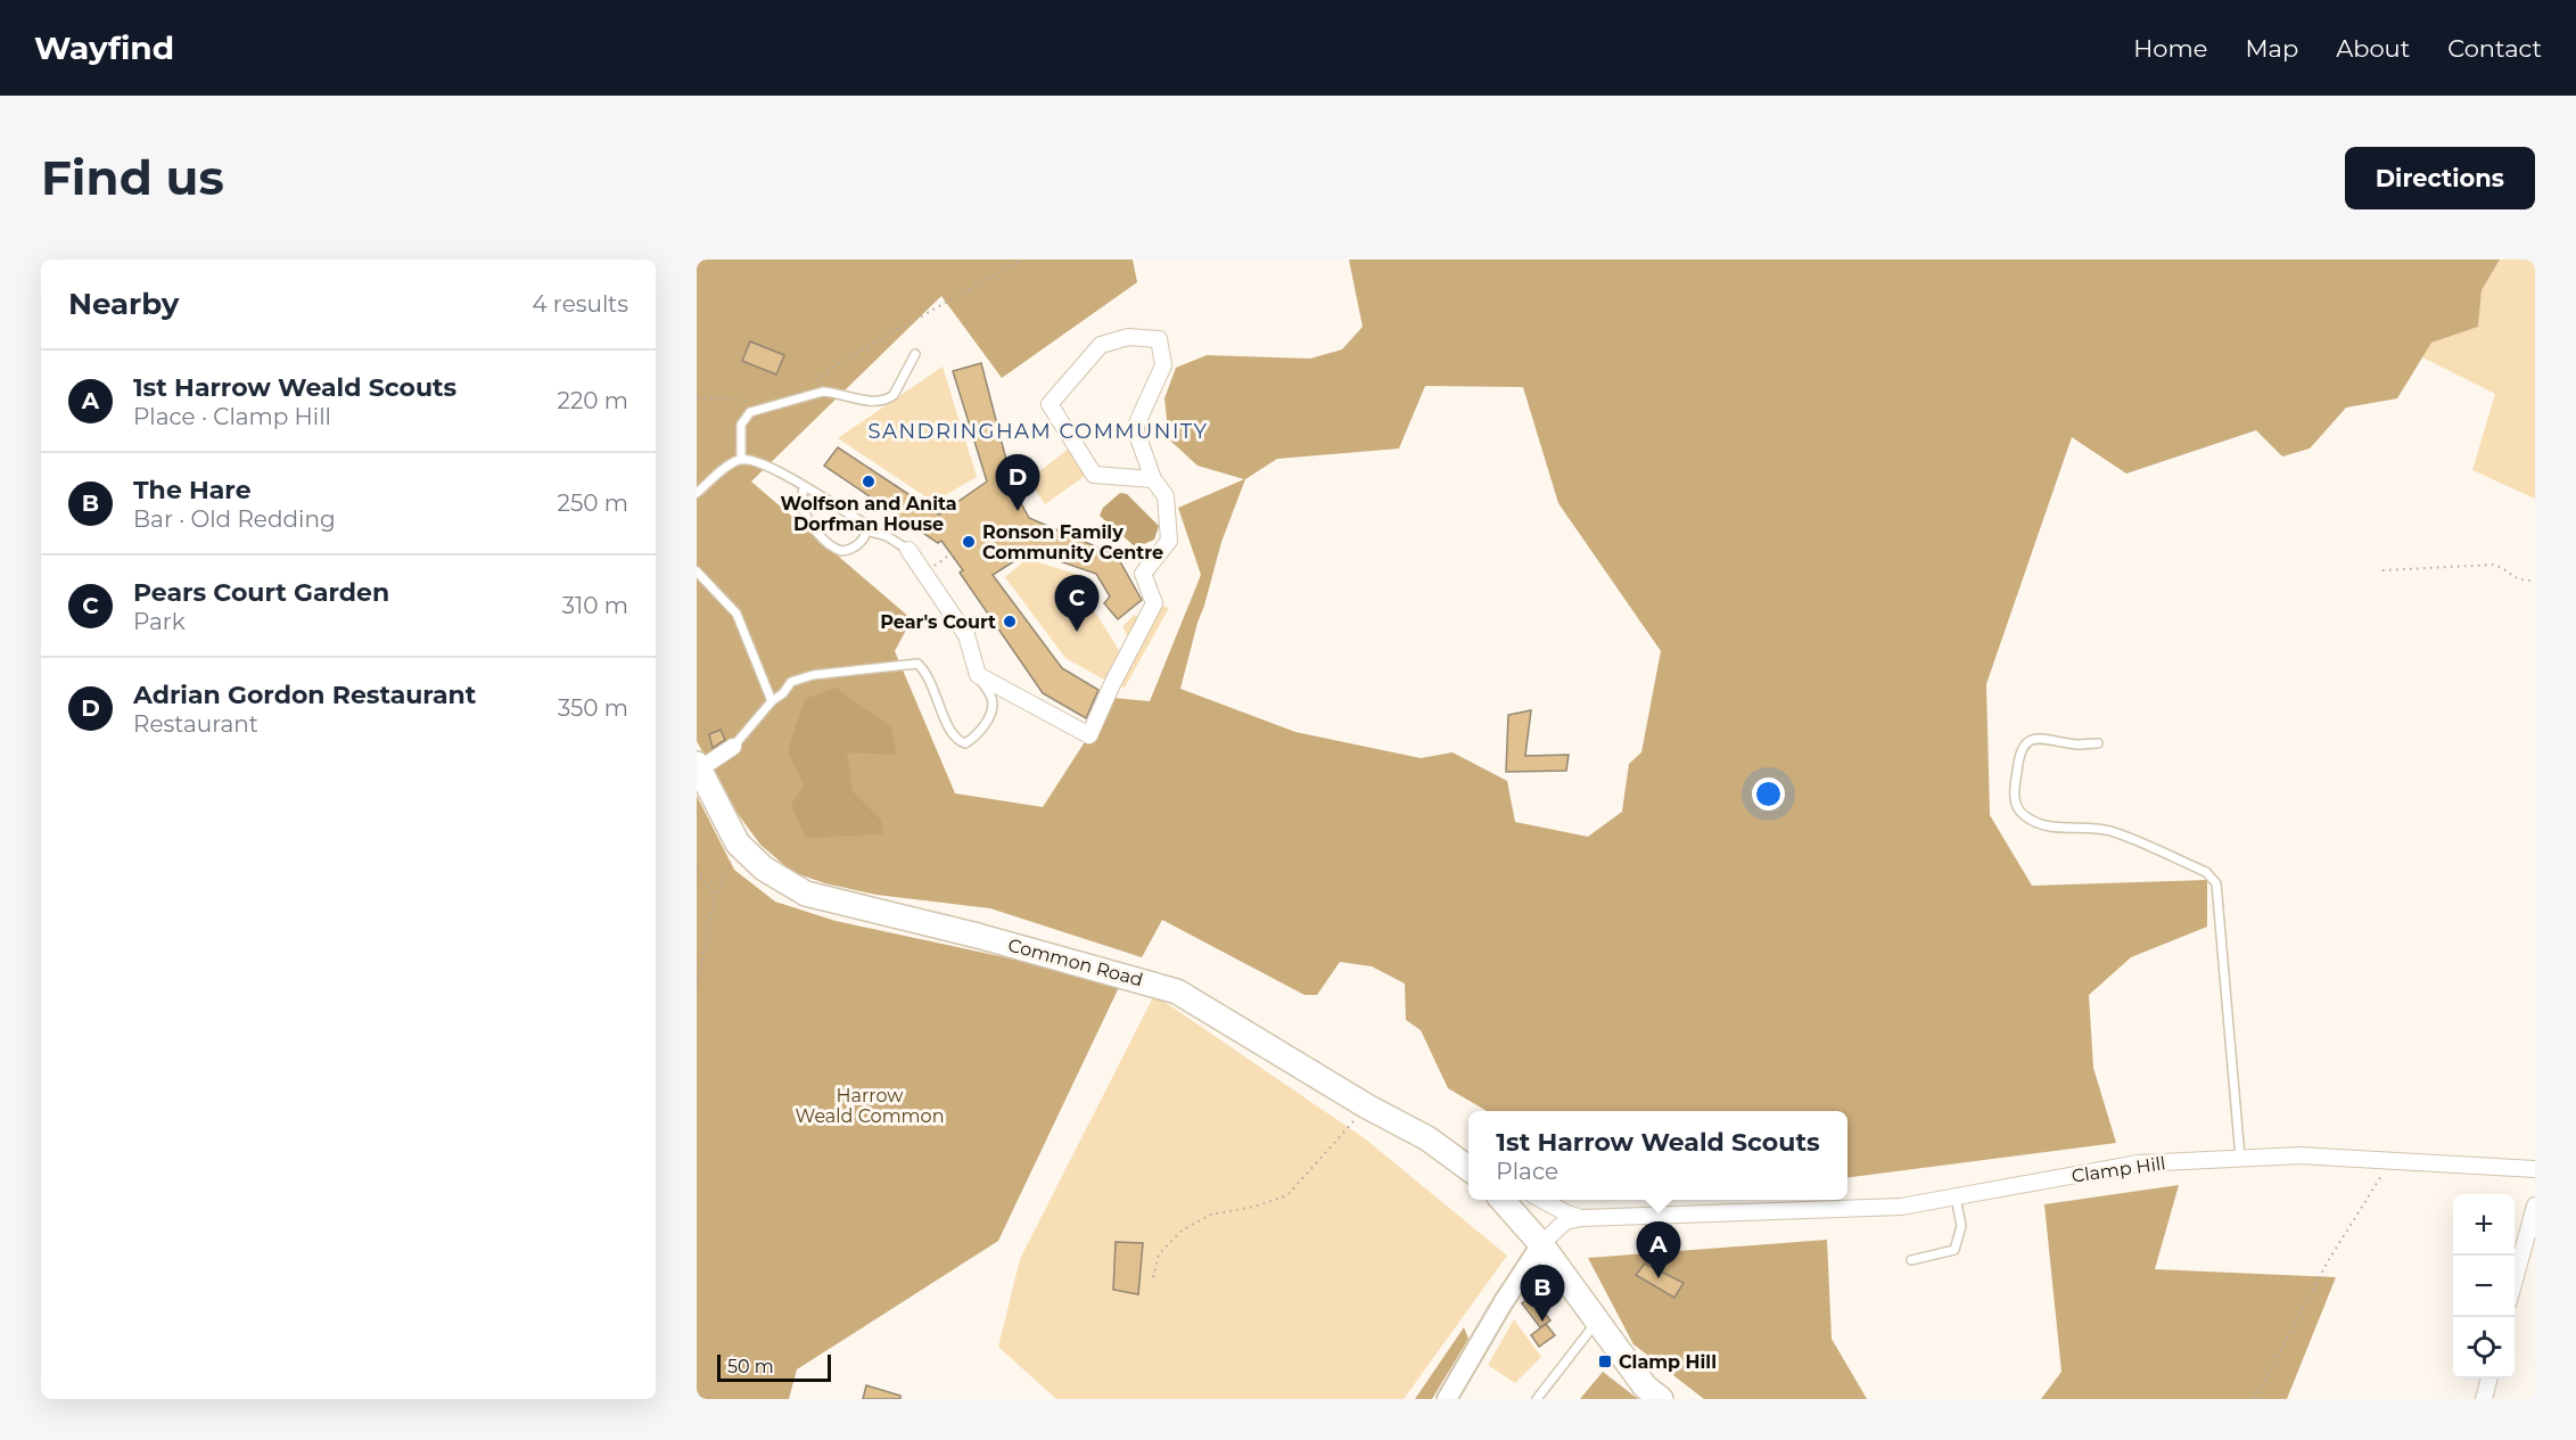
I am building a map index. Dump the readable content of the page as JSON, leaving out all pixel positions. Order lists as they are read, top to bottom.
{
  "streets": {
    "main road": ["Common Road"],
    "street": ["Clamp Hill"]
  },
  "districts": ["SANDRINGHAM COMMUNITY"],
  "parks": ["Harrow Weald Common"],
  "places": {
    "other": ["Wolfson and Anita Dorfman House", "Ronson Family Community Centre", "Pear's Court"],
    "transit": ["Clamp Hill"]
  },
  "scale_bar": "50 m",
  "page": {
    "header": "Wayfind",
    "nav": [
      "Home",
      "Map",
      "About",
      "Contact"
    ],
    "buttons": "Directions",
    "title": "Find us",
    "heading": ["Nearby", "4 results"],
    "list": [
      {
        "mark": "A",
        "name": "1st Harrow Weald Scouts",
        "note": "Place · Clamp Hill",
        "value": "220 m"
      },
      {
        "mark": "B",
        "name": "The Hare",
        "note": "Bar · Old Redding",
        "value": "250 m"
      },
      {
        "mark": "C",
        "name": "Pears Court Garden",
        "note": "Park",
        "value": "310 m"
      },
      {
        "mark": "D",
        "name": "Adrian Gordon Restaurant",
        "note": "Restaurant",
        "value": "350 m"
      }
    ],
    "pins": [
      "D",
      "C",
      "A",
      "B"
    ],
    "popup": ["1st Harrow Weald Scouts", "Place"],
    "map_buttons": ["+", "−"],
    "scale": "50 m"
  }
}
